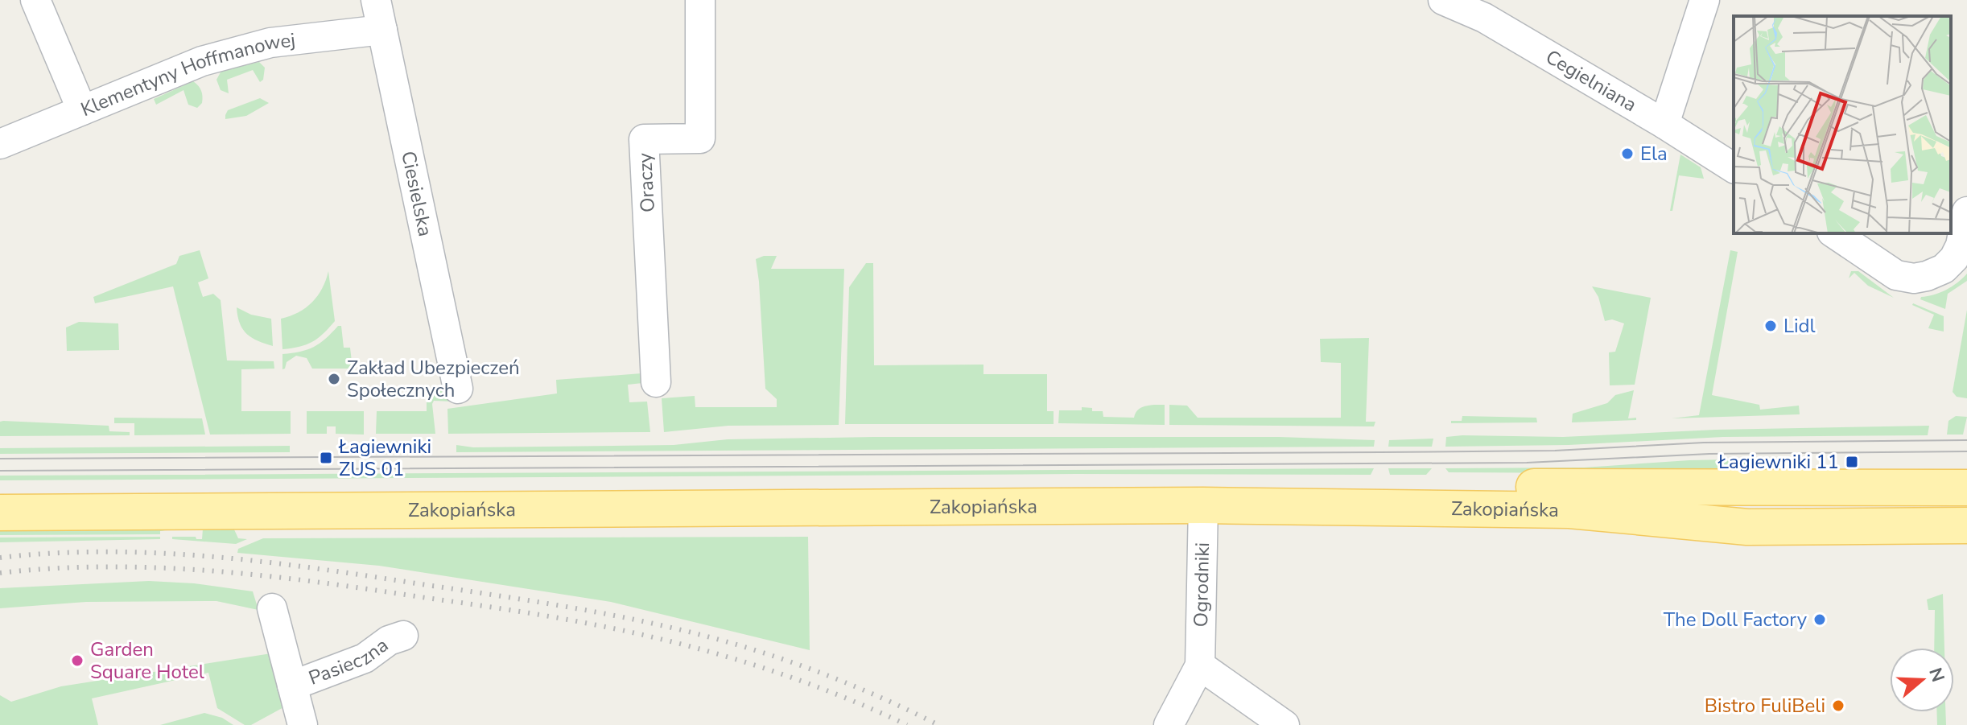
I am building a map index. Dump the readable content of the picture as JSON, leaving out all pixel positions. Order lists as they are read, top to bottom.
{
  "streets": {
    "main road": ["Zakopiańska"],
    "street": [
      "Klementyny Hoffmanowej",
      "Cegielniana",
      "Oraczy",
      "Ciesielska",
      "Ogrodniki",
      "Pasieczna"
    ]
  },
  "crossings": [
    ["Klementyny Hoffmanowej", "Ciesielska"],
    ["Zakopiańska", "Ogrodniki"]
  ],
  "places": {
    "other": [
      "Ela",
      "Lidl",
      "Zakład Ubezpieczeń Społecznych",
      "The Doll Factory",
      "Garden Square Hotel",
      "Bistro FuliBeli"
    ],
    "transit": ["Łagiewniki ZUS 01", "Łagiewniki 11"]
  },
  "north": "right"
}
